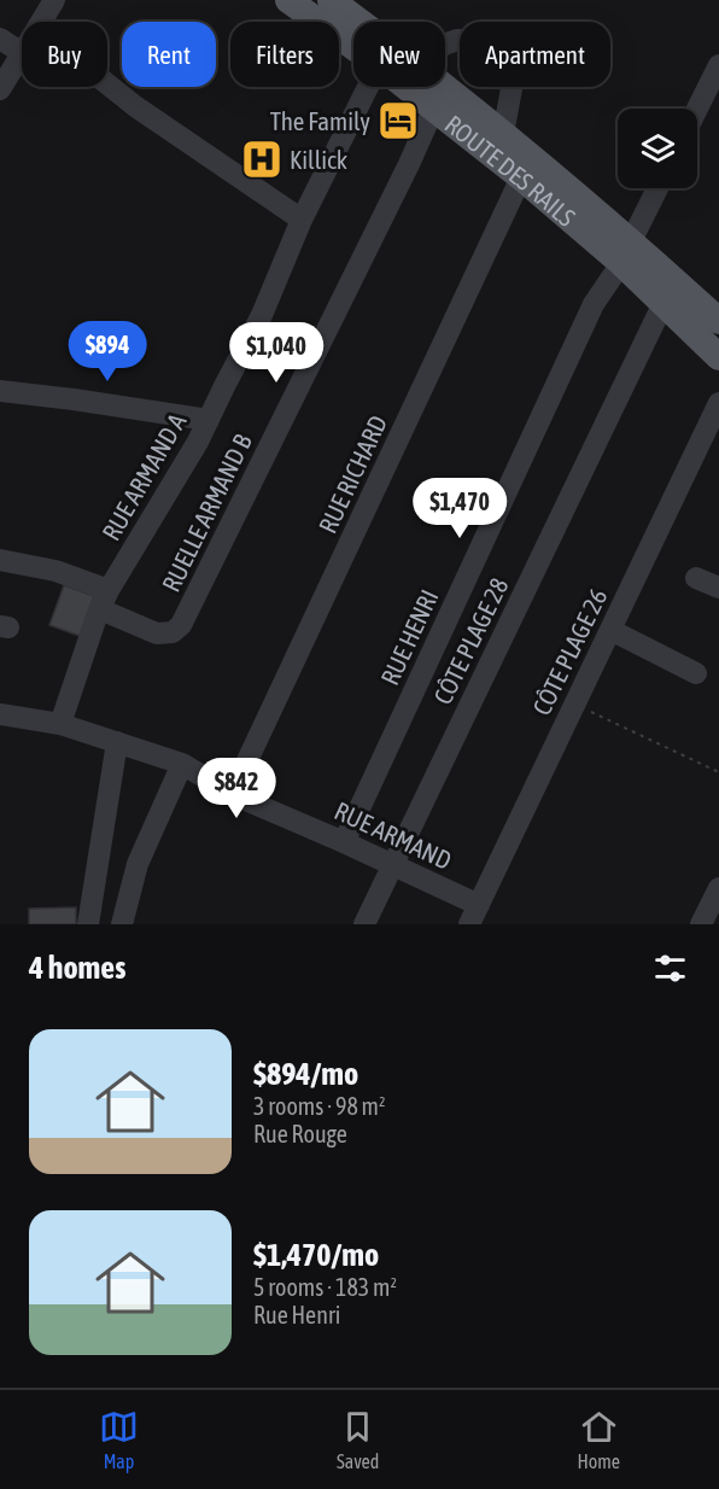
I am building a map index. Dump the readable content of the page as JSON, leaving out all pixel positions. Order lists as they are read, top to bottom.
{
  "streets": {
    "main road": ["ROUTE DES RAILS"],
    "street": [
      "RUE RICHARD",
      "RUE ARMAND A",
      "RUELLE ARMAND B",
      "RUE HENRI",
      "CÔTE PLAGE 28",
      "CÔTE PLAGE 26",
      "RUE ARMAND"
    ]
  },
  "crossings": [
    ["ROUTE DES RAILS", "RUE RICHARD"],
    ["ROUTE DES RAILS", "RUELLE ARMAND B"],
    ["ROUTE DES RAILS", "RUE HENRI"],
    ["ROUTE DES RAILS", "CÔTE PLAGE 28"],
    ["RUE RICHARD", "RUE ARMAND"],
    ["RUE ARMAND A", "RUELLE ARMAND B"],
    ["RUE ARMAND A", "RUE ARMAND"],
    ["RUE HENRI", "RUE ARMAND"],
    ["CÔTE PLAGE 28", "RUE ARMAND"],
    ["CÔTE PLAGE 26", "RUE ARMAND"]
  ],
  "places": {
    "hotel": ["The Family"],
    "hospital": ["Killick"]
  },
  "page": {
    "chip": [
      "Buy",
      "Rent",
      "Filters",
      "New",
      "Apartment"
    ],
    "price": [
      "$894",
      "$1,040",
      "$1,470",
      "$842"
    ],
    "heading": "4 homes",
    "list": [
      {
        "name": "$894/mo",
        "note": "3 rooms · 98 m² · Rue Rouge"
      },
      {
        "name": "$1,470/mo",
        "note": "5 rooms · 183 m² · Rue Henri"
      }
    ],
    "tabs": ["Map", "Saved", "Home"]
  }
}
